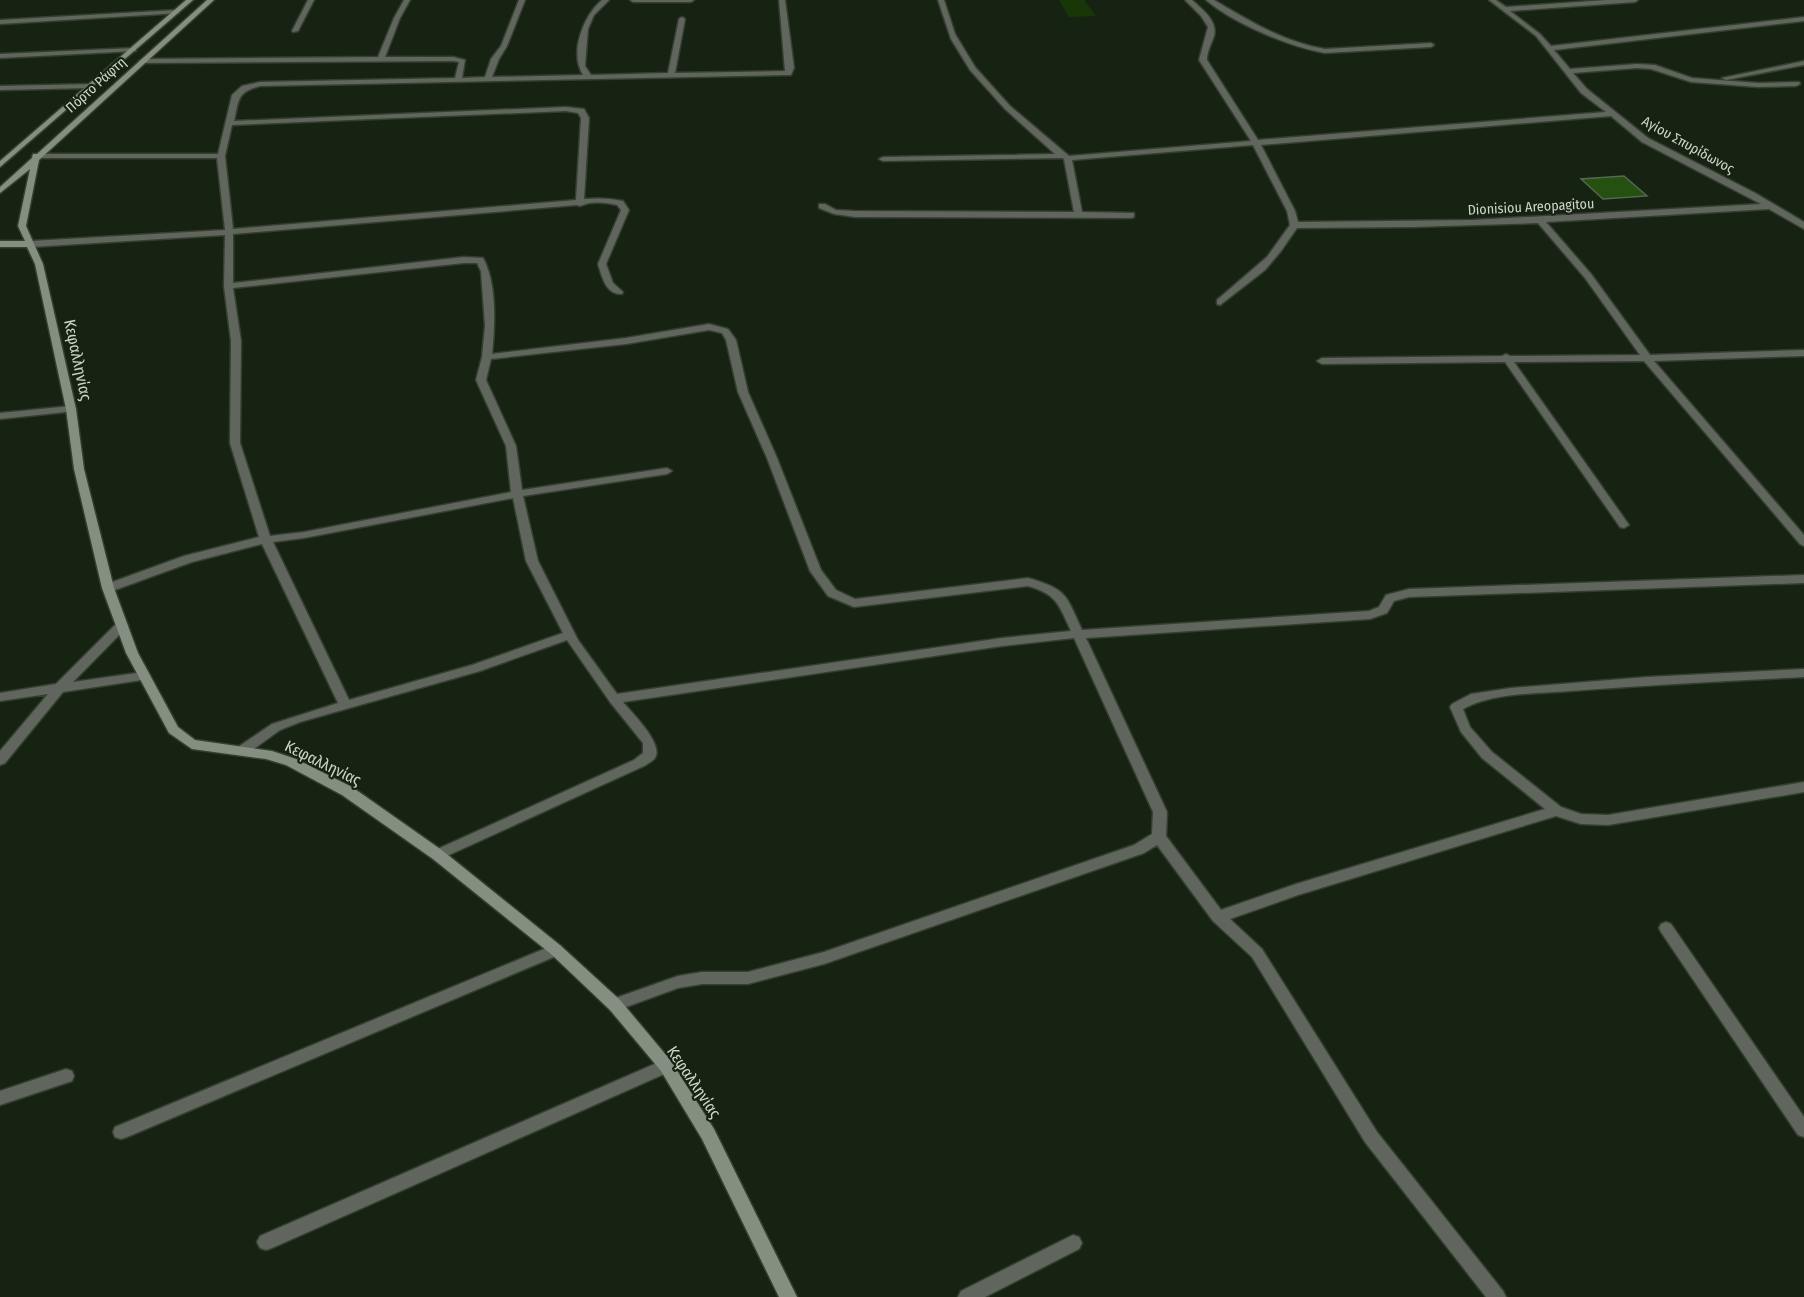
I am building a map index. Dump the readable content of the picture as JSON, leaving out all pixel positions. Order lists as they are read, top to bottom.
{
  "streets": {
    "street": [
      "Πόρτο Ράφτη",
      "Αγίου Σπυρίδωνος",
      "Dionisiou Areopagitou",
      "Κεφαλληνίας"
    ]
  },
  "crossings": [
    ["Πόρτο Ράφτη", "Κεφαλληνίας"],
    ["Αγίου Σπυρίδωνος", "Dionisiou Areopagitou"]
  ]
}
